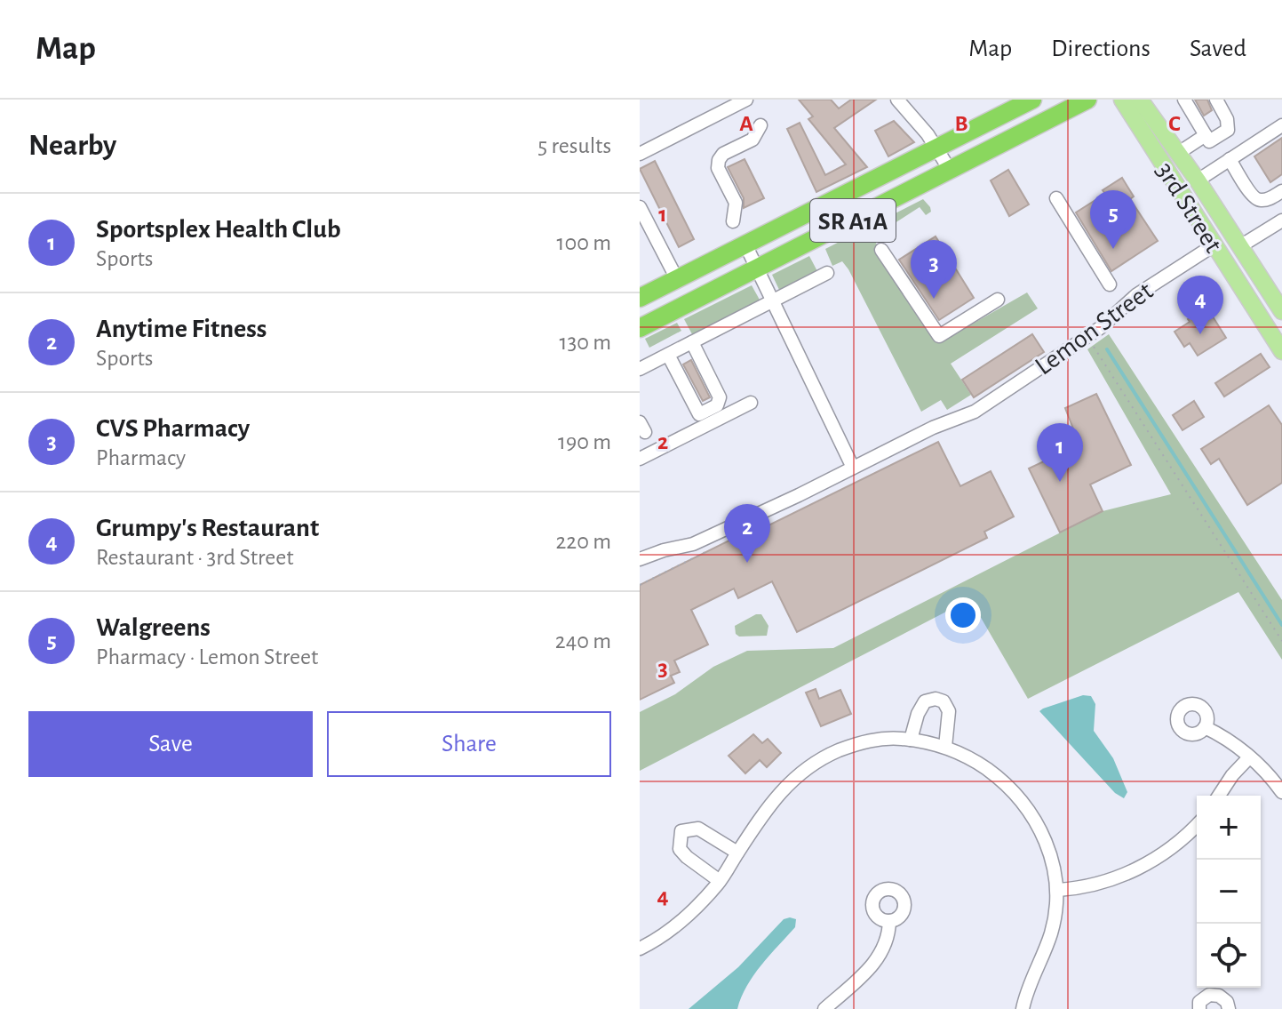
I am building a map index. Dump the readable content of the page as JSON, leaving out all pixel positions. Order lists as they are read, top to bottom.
{
  "streets": {
    "highway": ["SR A1A"],
    "main road": ["3rd Street"],
    "street": ["Lemon Street"]
  },
  "crossings": [
    ["3rd Street", "Lemon Street"]
  ],
  "page": {
    "header": "Map",
    "nav": ["Map", "Directions", "Saved"],
    "heading": ["Nearby", "5 results"],
    "pins": [
      "5",
      "3",
      "4",
      "1",
      "2"
    ],
    "list": [
      {
        "mark": "1",
        "name": "Sportsplex Health Club",
        "note": "Sports",
        "value": "100 m"
      },
      {
        "mark": "2",
        "name": "Anytime Fitness",
        "note": "Sports",
        "value": "130 m"
      },
      {
        "mark": "3",
        "name": "CVS Pharmacy",
        "note": "Pharmacy",
        "value": "190 m"
      },
      {
        "mark": "4",
        "name": "Grumpy's Restaurant",
        "note": "Restaurant · 3rd Street",
        "value": "220 m"
      },
      {
        "mark": "5",
        "name": "Walgreens",
        "note": "Pharmacy · Lemon Street",
        "value": "240 m"
      }
    ],
    "buttons": ["Save", "Share"],
    "map_buttons": ["+", "−"]
  },
  "grid": {
    "columns": ["A", "B", "C"],
    "rows": [
      "1",
      "2",
      "3",
      "4"
    ]
  }
}
